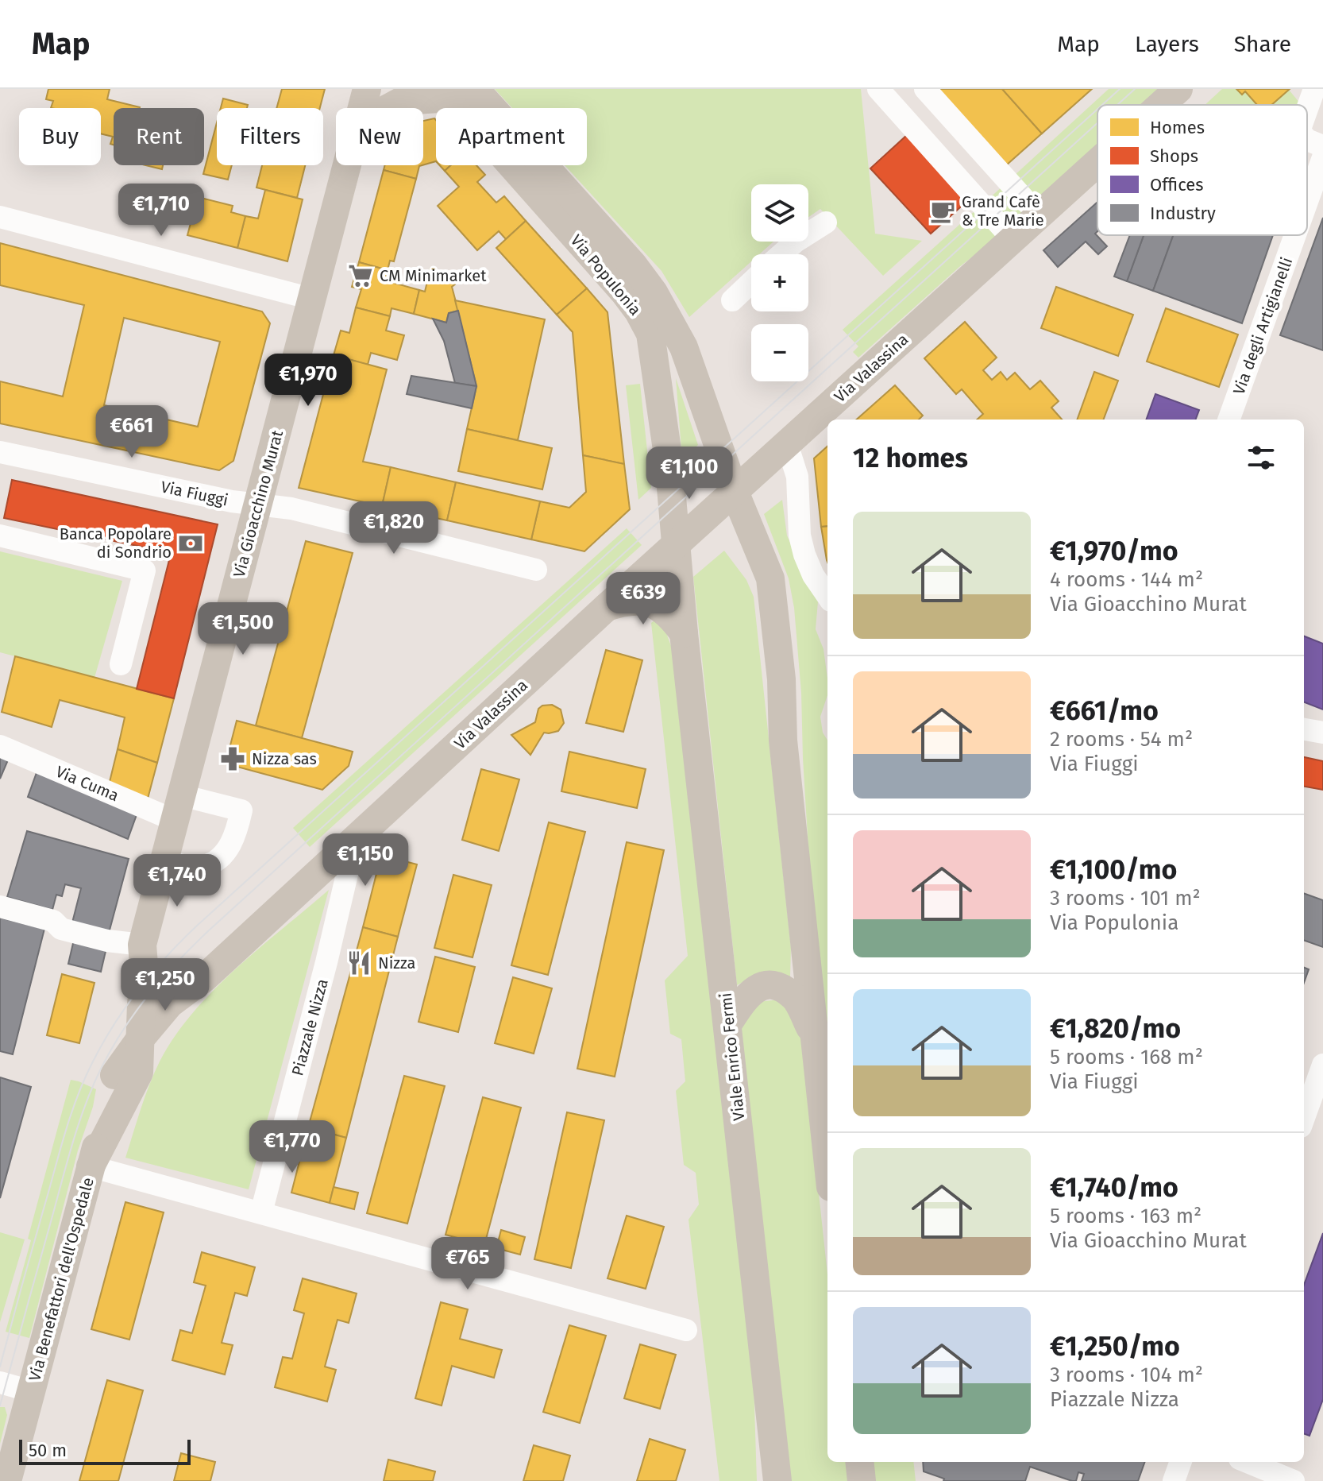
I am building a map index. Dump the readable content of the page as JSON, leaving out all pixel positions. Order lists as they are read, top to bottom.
{
  "streets": {
    "main road": [
      "Via Populonia",
      "Via Valassina",
      "Via Gioacchino Murat",
      "Viale Enrico Fermi",
      "Via Benefattori dell'Ospedale"
    ],
    "street": [
      "Via degli Artigianelli",
      "Via Fiuggi",
      "Via Cuma",
      "Piazzale Nizza"
    ]
  },
  "crossings": [
    ["Via Populonia", "Via Valassina"],
    ["Via Populonia", "Viale Enrico Fermi"],
    ["Via Valassina", "Piazzale Nizza"],
    ["Via Valassina", "Viale Enrico Fermi"],
    ["Via Fiuggi", "Via Gioacchino Murat"],
    ["Via Gioacchino Murat", "Via Cuma"],
    ["Via Gioacchino Murat", "Via Benefattori dell'Ospedale"]
  ],
  "places": {
    "cafe": ["Grand Cafè & Tre Marie"],
    "supermarket": ["CM Minimarket"],
    "bank": ["Banca Popolare di Sondrio"],
    "pharmacy": ["Nizza sas"],
    "restaurant": ["Nizza"]
  },
  "legend": [
    "Homes",
    "Shops",
    "Offices",
    "Industry"
  ],
  "scale_bar": "50 m",
  "page": {
    "header": "Map",
    "nav": ["Map", "Layers", "Share"],
    "chip": [
      "Buy",
      "Rent",
      "Filters",
      "New",
      "Apartment"
    ],
    "price": [
      "€1,710",
      "€1,970",
      "€661",
      "€1,100",
      "€1,820",
      "€639",
      "€1,500",
      "€1,150",
      "€1,740",
      "€1,250",
      "€1,770",
      "€765"
    ],
    "map_buttons": ["+", "−"],
    "heading": "12 homes",
    "list": [
      {
        "name": "€1,970/mo",
        "note": "4 rooms · 144 m² · Via Gioacchino Murat"
      },
      {
        "name": "€661/mo",
        "note": "2 rooms · 54 m² · Via Fiuggi"
      },
      {
        "name": "€1,100/mo",
        "note": "3 rooms · 101 m² · Via Populonia"
      },
      {
        "name": "€1,820/mo",
        "note": "5 rooms · 168 m² · Via Fiuggi"
      },
      {
        "name": "€1,740/mo",
        "note": "5 rooms · 163 m² · Via Gioacchino Murat"
      },
      {
        "name": "€1,250/mo",
        "note": "3 rooms · 104 m² · Piazzale Nizza"
      }
    ],
    "scale": "50 m"
  }
}
